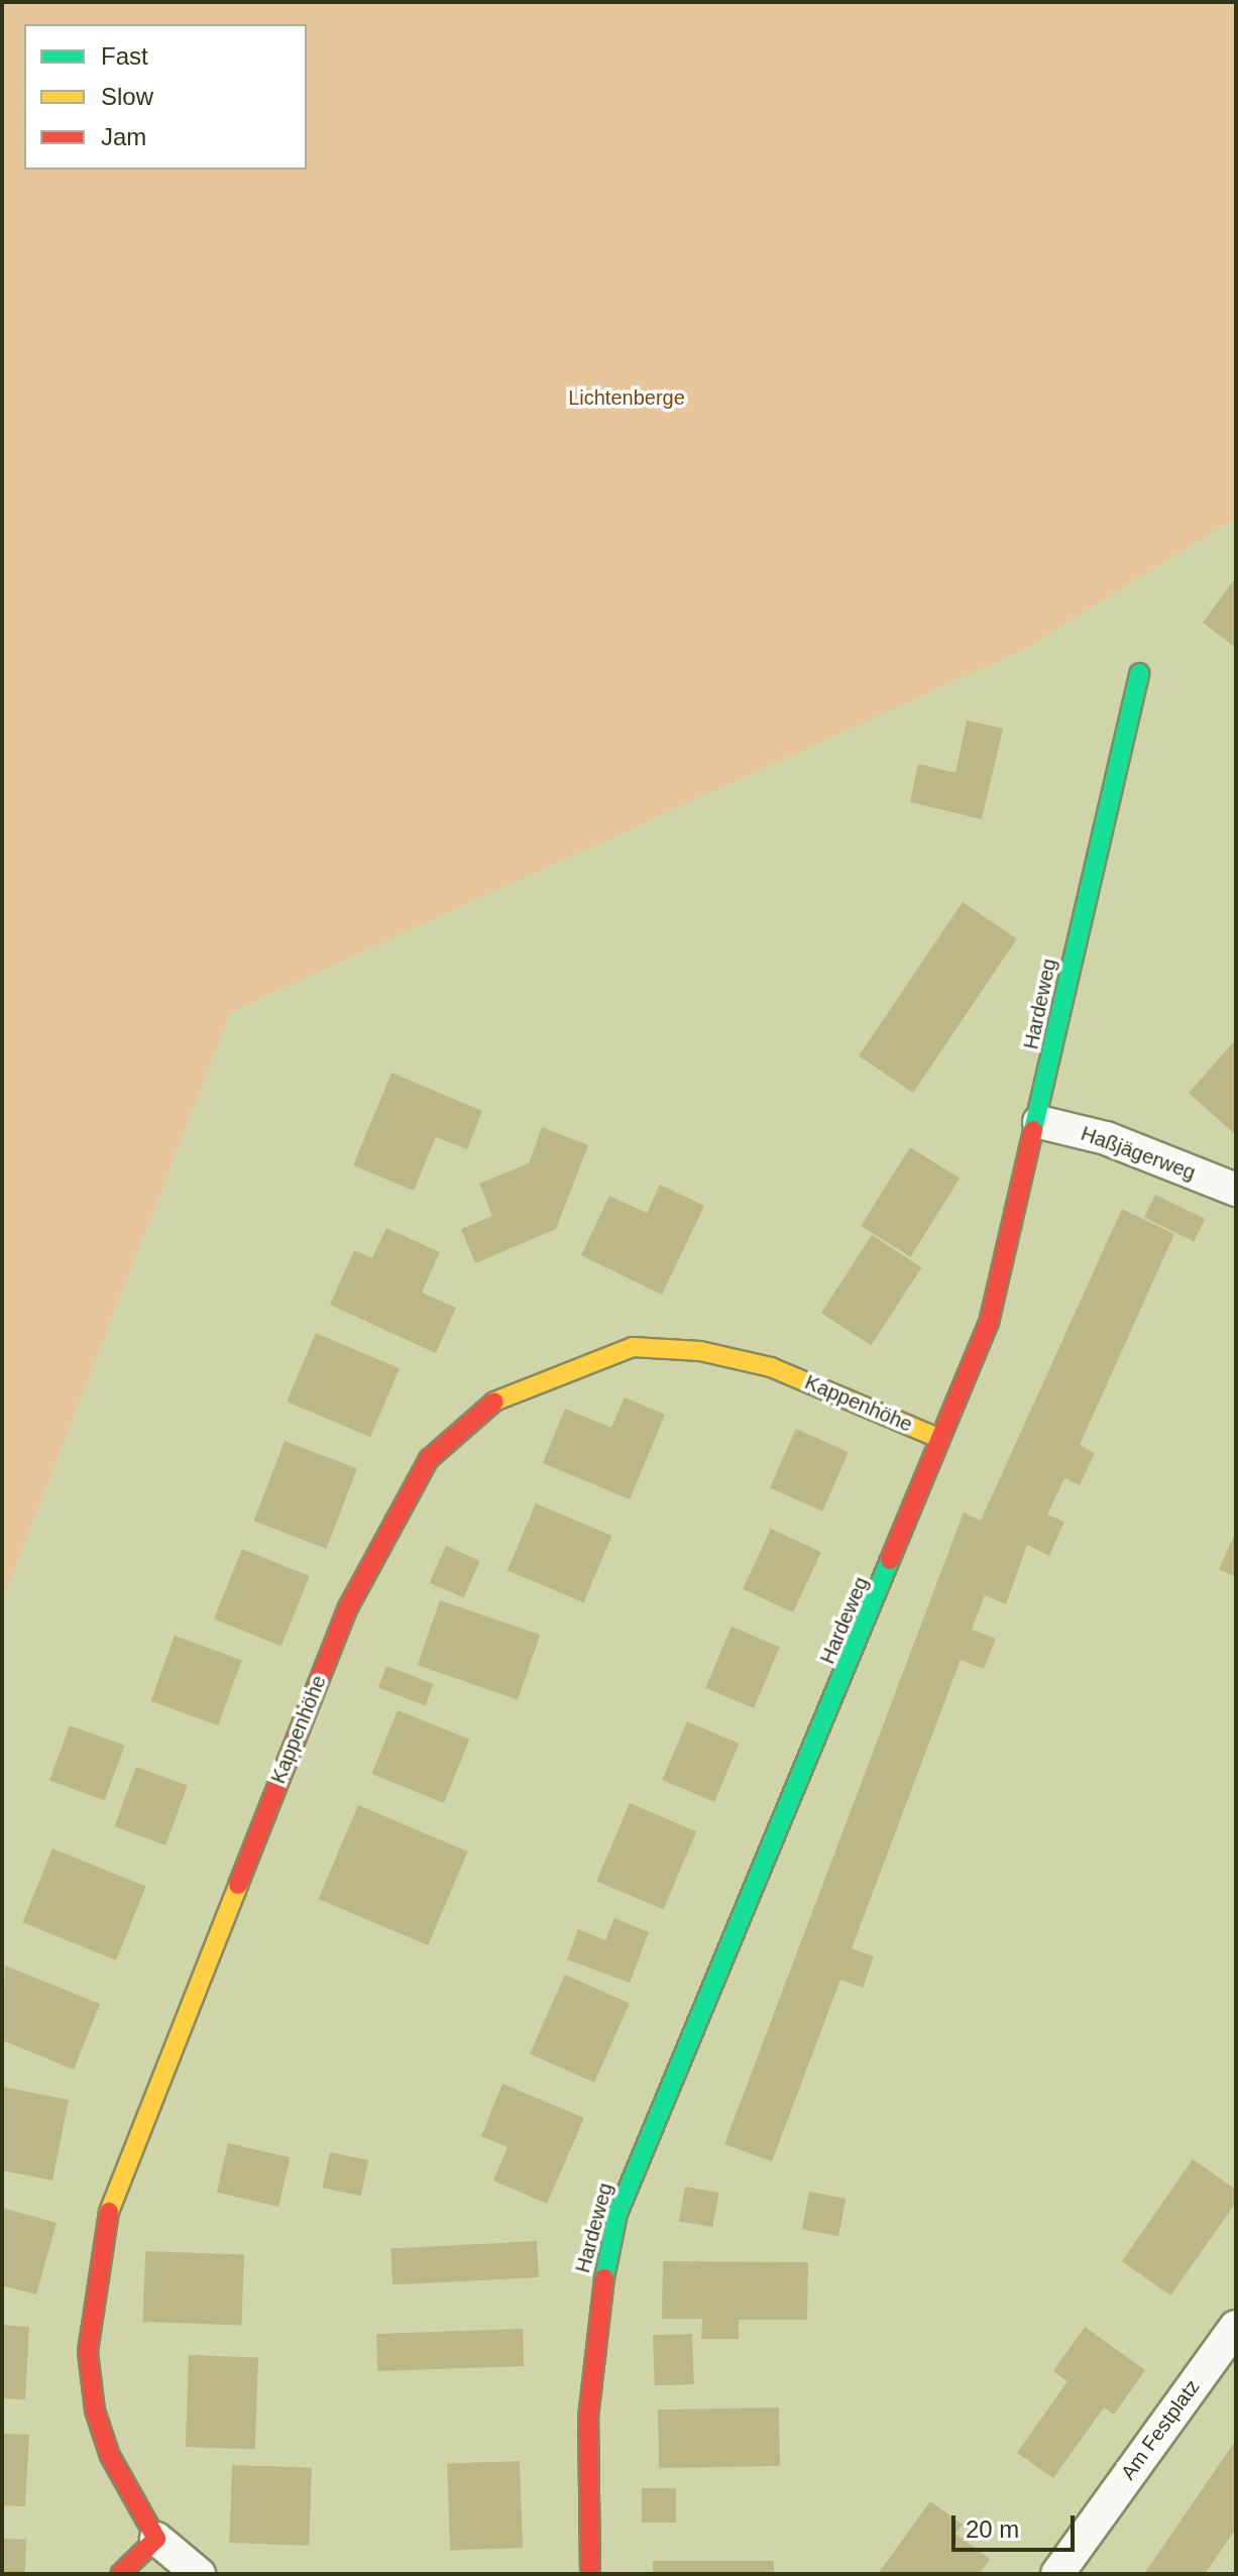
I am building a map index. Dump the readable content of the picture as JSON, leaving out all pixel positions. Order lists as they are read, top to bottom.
{
  "streets": {
    "street": [
      "Hardeweg",
      "Haßjägerweg",
      "Kappenhöhe",
      "Am Festplatz"
    ]
  },
  "crossings": [
    ["Hardeweg", "Haßjägerweg"],
    ["Hardeweg", "Kappenhöhe"]
  ],
  "parks": ["Lichtenberge"],
  "legend": ["Fast", "Slow", "Jam"],
  "scale_bar": "20 m"
}
